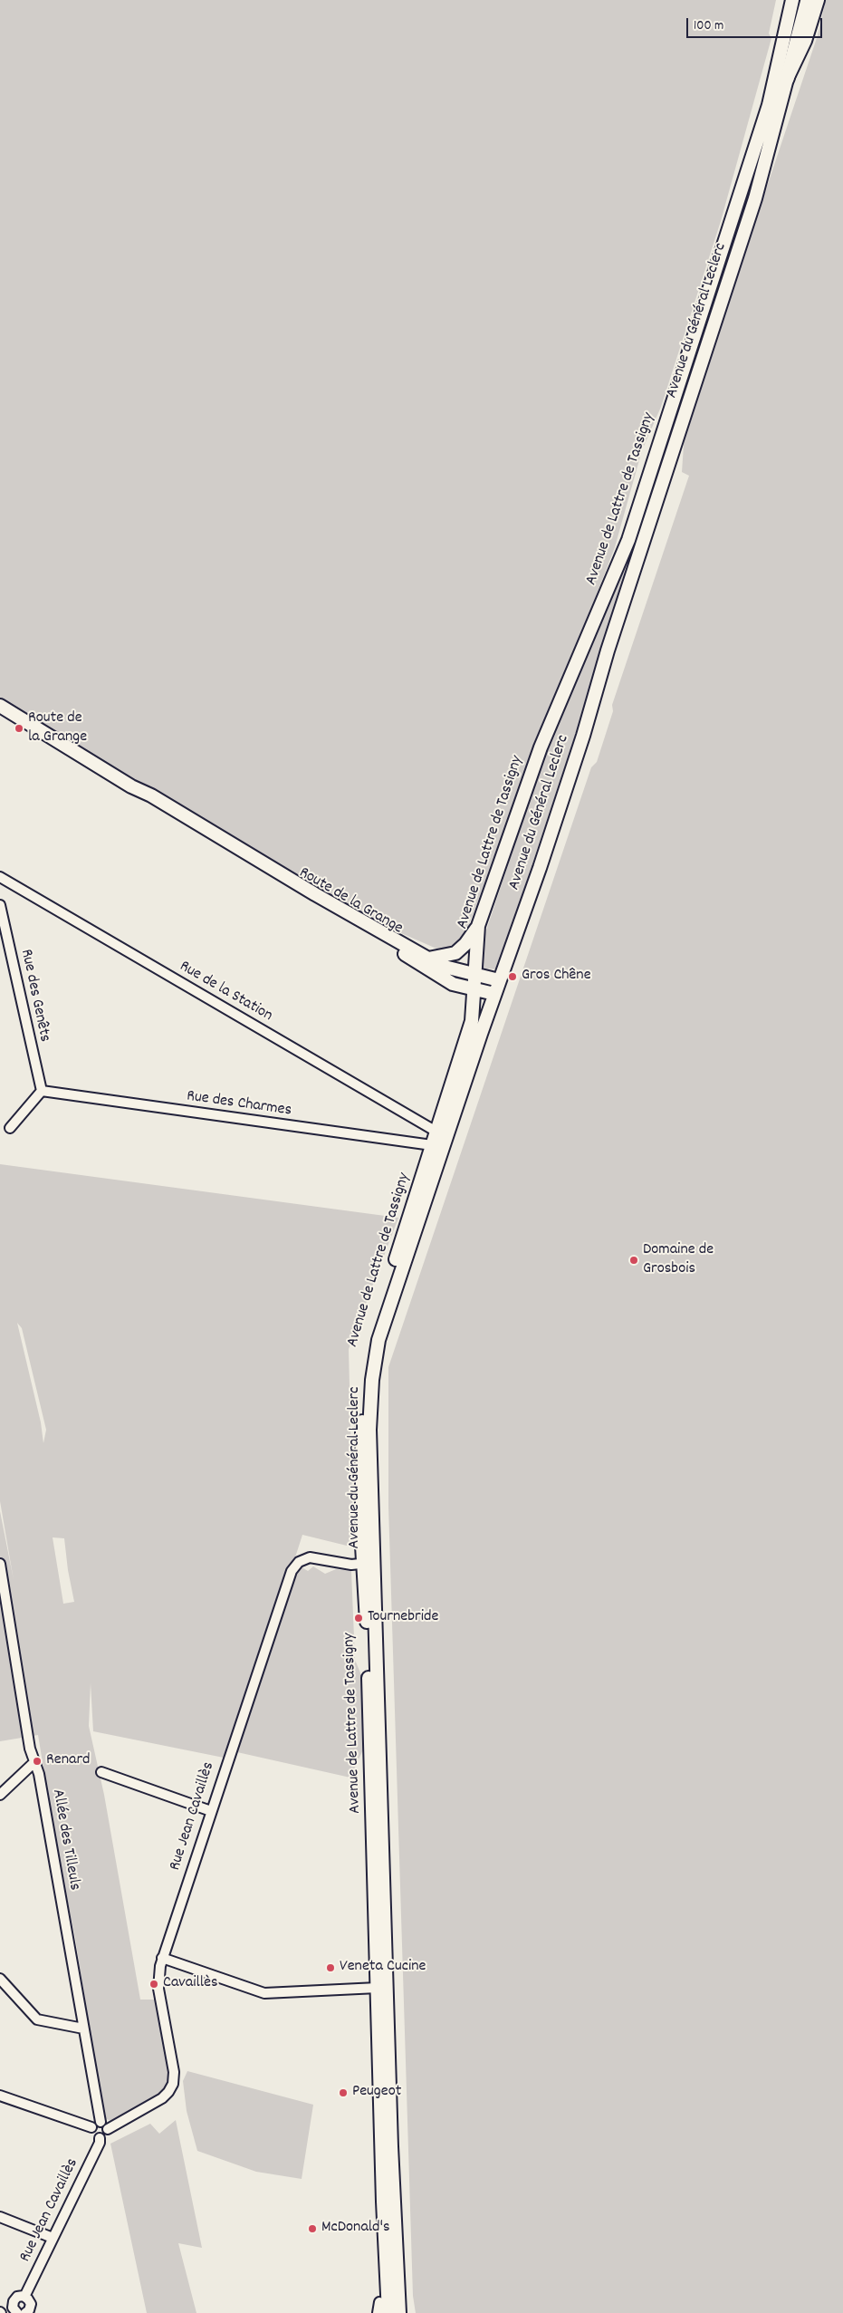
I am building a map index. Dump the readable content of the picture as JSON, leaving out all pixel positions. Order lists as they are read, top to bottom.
{
  "streets": {
    "main road": ["Avenue du Général Leclerc", "Avenue de Lattre de Tassigny", "Route de la Grange"],
    "street": [
      "Rue de la Station",
      "Rue des Genêts",
      "Rue des Charmes",
      "Rue Jean Cavaillès",
      "Allée des Tilleuls"
    ]
  },
  "crossings": [
    ["Avenue du Général Leclerc", "Avenue de Lattre de Tassigny"],
    ["Avenue du Général Leclerc", "Route de la Grange"],
    ["Avenue du Général Leclerc", "Rue Jean Cavaillès"],
    ["Avenue de Lattre de Tassigny", "Route de la Grange"],
    ["Avenue de Lattre de Tassigny", "Rue de la Station"],
    ["Avenue de Lattre de Tassigny", "Rue des Charmes"],
    ["Avenue de Lattre de Tassigny", "Rue Jean Cavaillès"],
    ["Rue des Genêts", "Rue des Charmes"],
    ["Rue Jean Cavaillès", "Allée des Tilleuls"]
  ],
  "places": [
    "Route de la Grange",
    "Gros Chêne",
    "Domaine de Grosbois",
    "Tournebride",
    "Renard",
    "Veneta Cucine",
    "Cavaillès",
    "Peugeot",
    "McDonald's"
  ],
  "scale_bar": "100 m"
}
